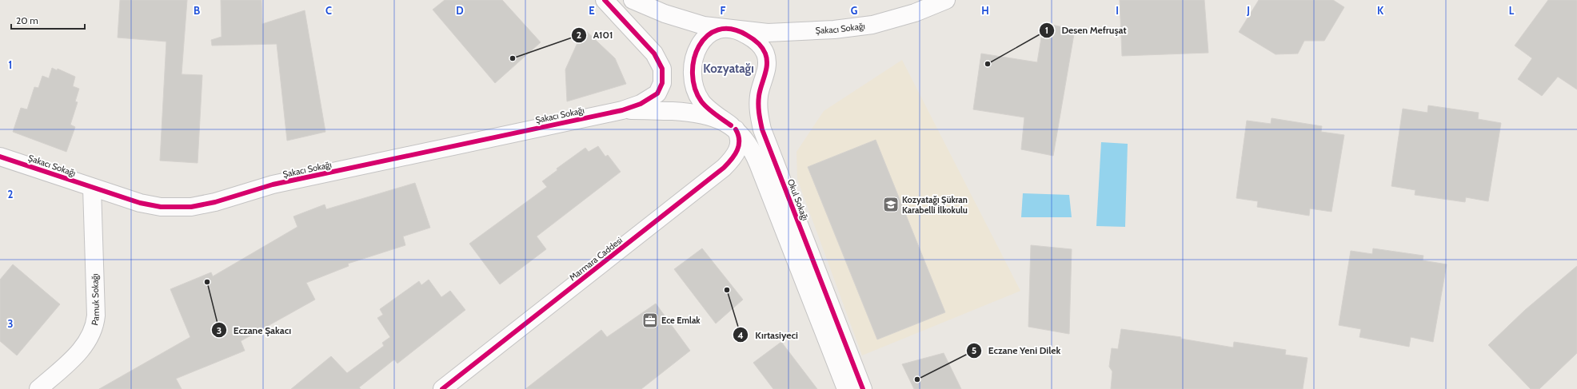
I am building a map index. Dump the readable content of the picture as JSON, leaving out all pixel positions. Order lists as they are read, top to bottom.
{
  "streets": {
    "street": [
      "Şakacı Sokağı",
      "Okul Sokağı",
      "Marmara Caddesi",
      "Pamuk Sokağı"
    ]
  },
  "crossings": [
    ["Şakacı Sokağı", "Okul Sokağı"],
    ["Şakacı Sokağı", "Pamuk Sokağı"]
  ],
  "districts": ["Kozyatağı"],
  "places": {
    "other": [
      "A101",
      "Desen Mefruşat",
      "Eczane Şakacı",
      "Kırtasiyeci",
      "Eczane Yeni Dilek"
    ],
    "school or university": ["Kozyatağı Şükran Karabelli İlkokulu"],
    "office": ["Ece Emlak"]
  },
  "scale_bar": "20 m",
  "grid": {
    "columns": [
      "B",
      "C",
      "D",
      "E",
      "F",
      "G",
      "H",
      "I",
      "J",
      "K",
      "L"
    ],
    "rows": ["1", "2", "3"]
  }
}
